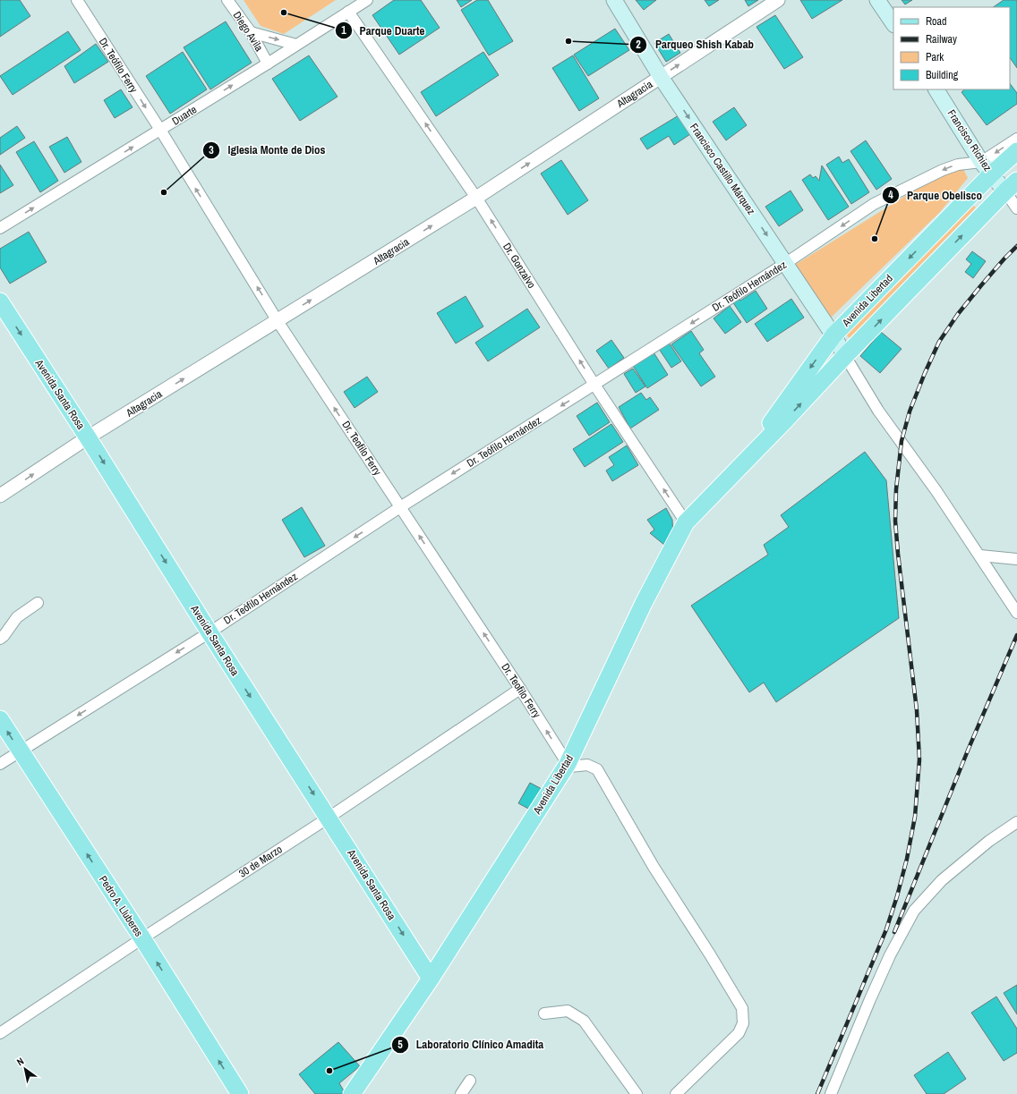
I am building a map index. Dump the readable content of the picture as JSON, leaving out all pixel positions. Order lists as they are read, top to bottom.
{
  "streets": {
    "main road": [
      "Francisco Richiez",
      "Francisco Castillo Márquez",
      "Avenida Libertad",
      "Avenida Santa Rosa",
      "Pedro A. Lluberes"
    ],
    "street": [
      "Diego Avila",
      "Dr. Teófilo Ferry",
      "Altagracia",
      "Duarte",
      "Dr. Gonzalvo",
      "Dr. Teófilo Hernández",
      "Dr. Teofilo Ferry",
      "30 de Marzo"
    ]
  },
  "crossings": [
    ["Diego Avila", "Duarte"],
    ["Dr. Teófilo Ferry", "Duarte"],
    ["Dr. Teófilo Ferry", "Dr. Teofilo Ferry"],
    ["Altagracia", "Francisco Castillo Márquez"],
    ["Altagracia", "Dr. Gonzalvo"],
    ["Altagracia", "Avenida Santa Rosa"],
    ["Altagracia", "Dr. Teofilo Ferry"],
    ["Duarte", "Dr. Gonzalvo"],
    ["Duarte", "Dr. Teofilo Ferry"],
    ["Francisco Richiez", "Dr. Teófilo Hernández"],
    ["Francisco Richiez", "Avenida Libertad"],
    ["Francisco Castillo Márquez", "Dr. Teófilo Hernández"],
    ["Francisco Castillo Márquez", "Avenida Libertad"],
    ["Dr. Gonzalvo", "Dr. Teófilo Hernández"],
    ["Dr. Gonzalvo", "Avenida Libertad"],
    ["Dr. Teófilo Hernández", "Avenida Libertad"],
    ["Dr. Teófilo Hernández", "Avenida Santa Rosa"],
    ["Dr. Teófilo Hernández", "Dr. Teofilo Ferry"],
    ["Dr. Teófilo Hernández", "Pedro A. Lluberes"],
    ["Avenida Libertad", "Avenida Santa Rosa"],
    ["Avenida Libertad", "Dr. Teofilo Ferry"],
    ["Avenida Santa Rosa", "30 de Marzo"],
    ["Dr. Teofilo Ferry", "30 de Marzo"],
    ["30 de Marzo", "Pedro A. Lluberes"]
  ],
  "one_way": [
    "Dr. Teófilo Ferry",
    "Altagracia",
    "Duarte",
    "Francisco Castillo Márquez",
    "Dr. Gonzalvo",
    "Dr. Teófilo Hernández",
    "Avenida Santa Rosa",
    "Dr. Teofilo Ferry",
    "Pedro A. Lluberes"
  ],
  "places": [
    "Parque Duarte",
    "Parqueo Shish Kabab",
    "Iglesia Monte de Dios",
    "Parque Obelisco",
    "Laboratorio Clínico Amadita"
  ],
  "legend": [
    "Road",
    "Railway",
    "Park",
    "Building"
  ],
  "north": "top left"
}
